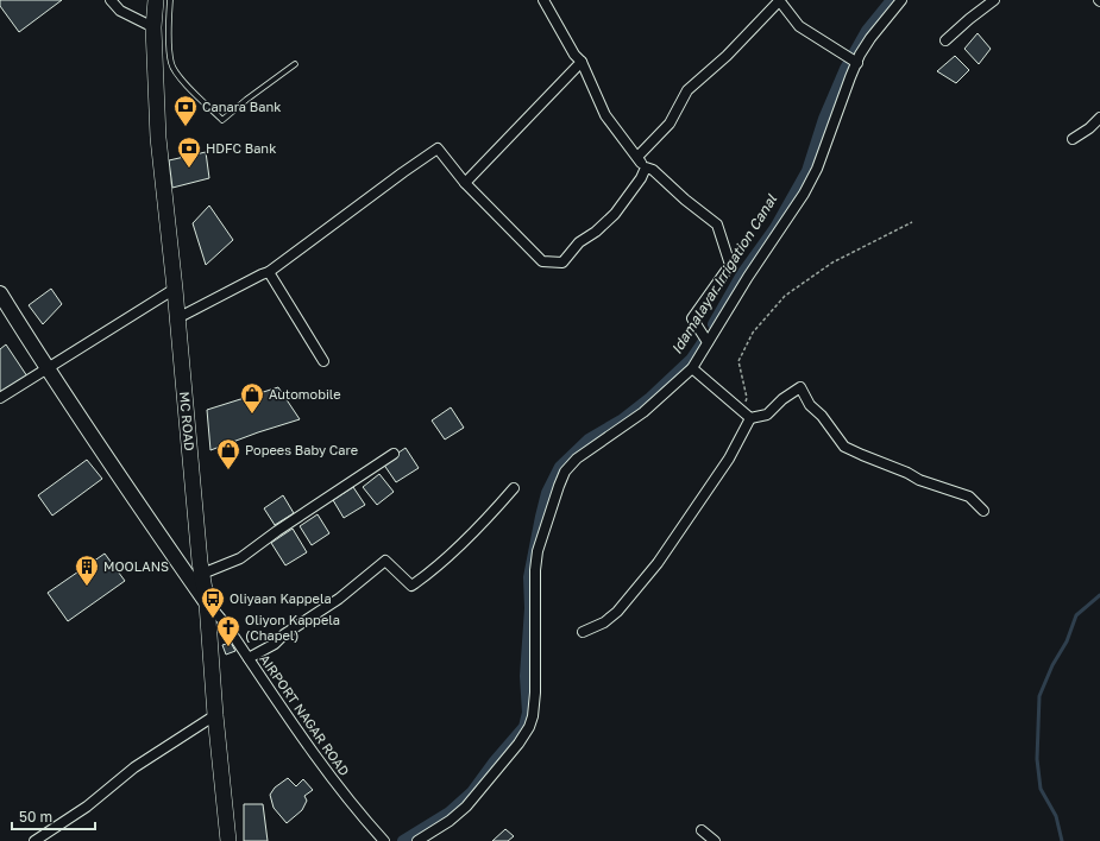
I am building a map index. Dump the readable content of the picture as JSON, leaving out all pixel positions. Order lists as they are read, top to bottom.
{
  "streets": {
    "main road": ["MC ROAD"],
    "street": ["AIRPORT NAGAR ROAD"]
  },
  "crossings": [
    ["MC ROAD", "AIRPORT NAGAR ROAD"]
  ],
  "water": ["Idamalayar Irrigation Canal"],
  "places": {
    "bank": ["Canara Bank", "HDFC Bank"],
    "shop": ["Automobile", "Popees Baby Care"],
    "building": ["MOOLANS"],
    "bus stop": ["Oliyaan Kappela"],
    "church": ["Oliyon Kappela (Chapel)"]
  },
  "scale_bar": "50 m"
}
